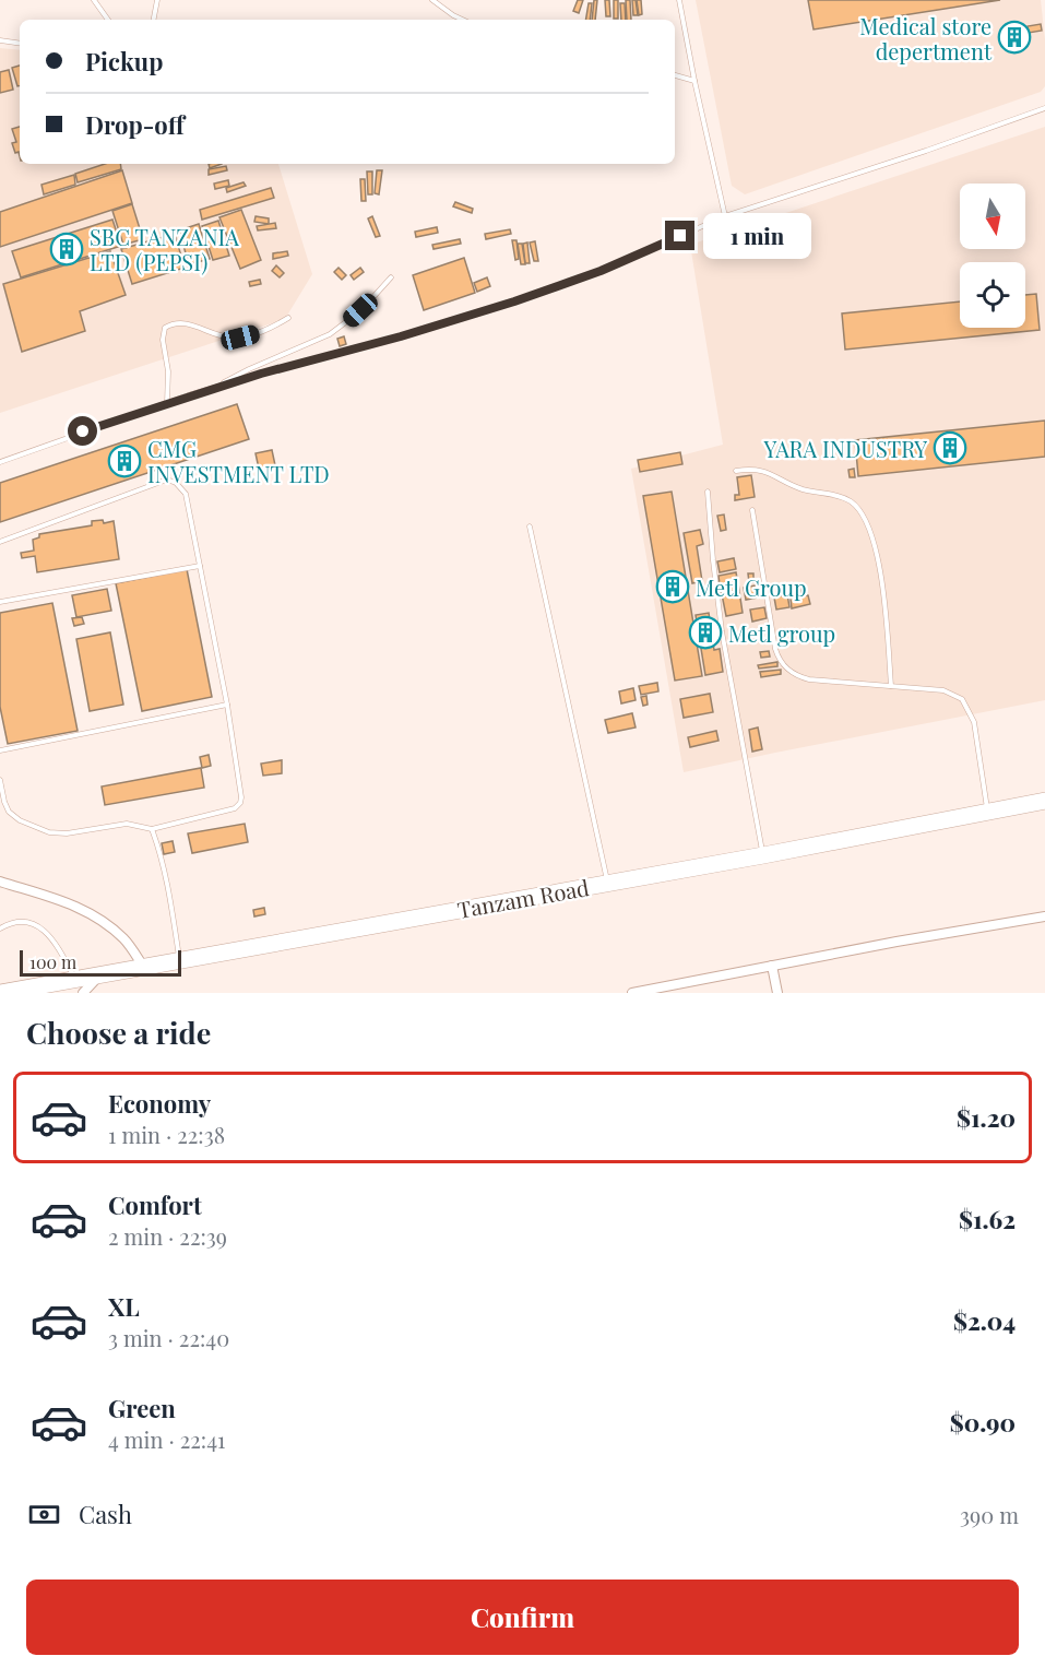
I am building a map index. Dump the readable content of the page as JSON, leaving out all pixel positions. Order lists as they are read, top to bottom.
{
  "streets": {
    "highway": ["Tanzam Road"]
  },
  "places": {
    "building": [
      "Medical store depertment",
      "SBC TANZANIA LTD (PEPSI)",
      "YARA INDUSTRY",
      "CMG INVESTMENT LTD",
      "Metl Group",
      "Metl group"
    ]
  },
  "scale_bar": "100 m",
  "north": "bottom",
  "page": {
    "banner": ["Pickup", "Drop-off"],
    "bubble": "1 min",
    "scale": "100 m",
    "heading": "Choose a ride",
    "list": [
      {
        "name": "Economy",
        "note": "1 min · 22:38",
        "value": "$1.20"
      },
      {
        "name": "Comfort",
        "note": "2 min · 22:39",
        "value": "$1.62"
      },
      {
        "name": "XL",
        "note": "3 min · 22:40",
        "value": "$2.04"
      },
      {
        "name": "Green",
        "note": "4 min · 22:41",
        "value": "$0.90"
      }
    ],
    "pay": ["Cash", "390 m"],
    "buttons": "Confirm"
  }
}
